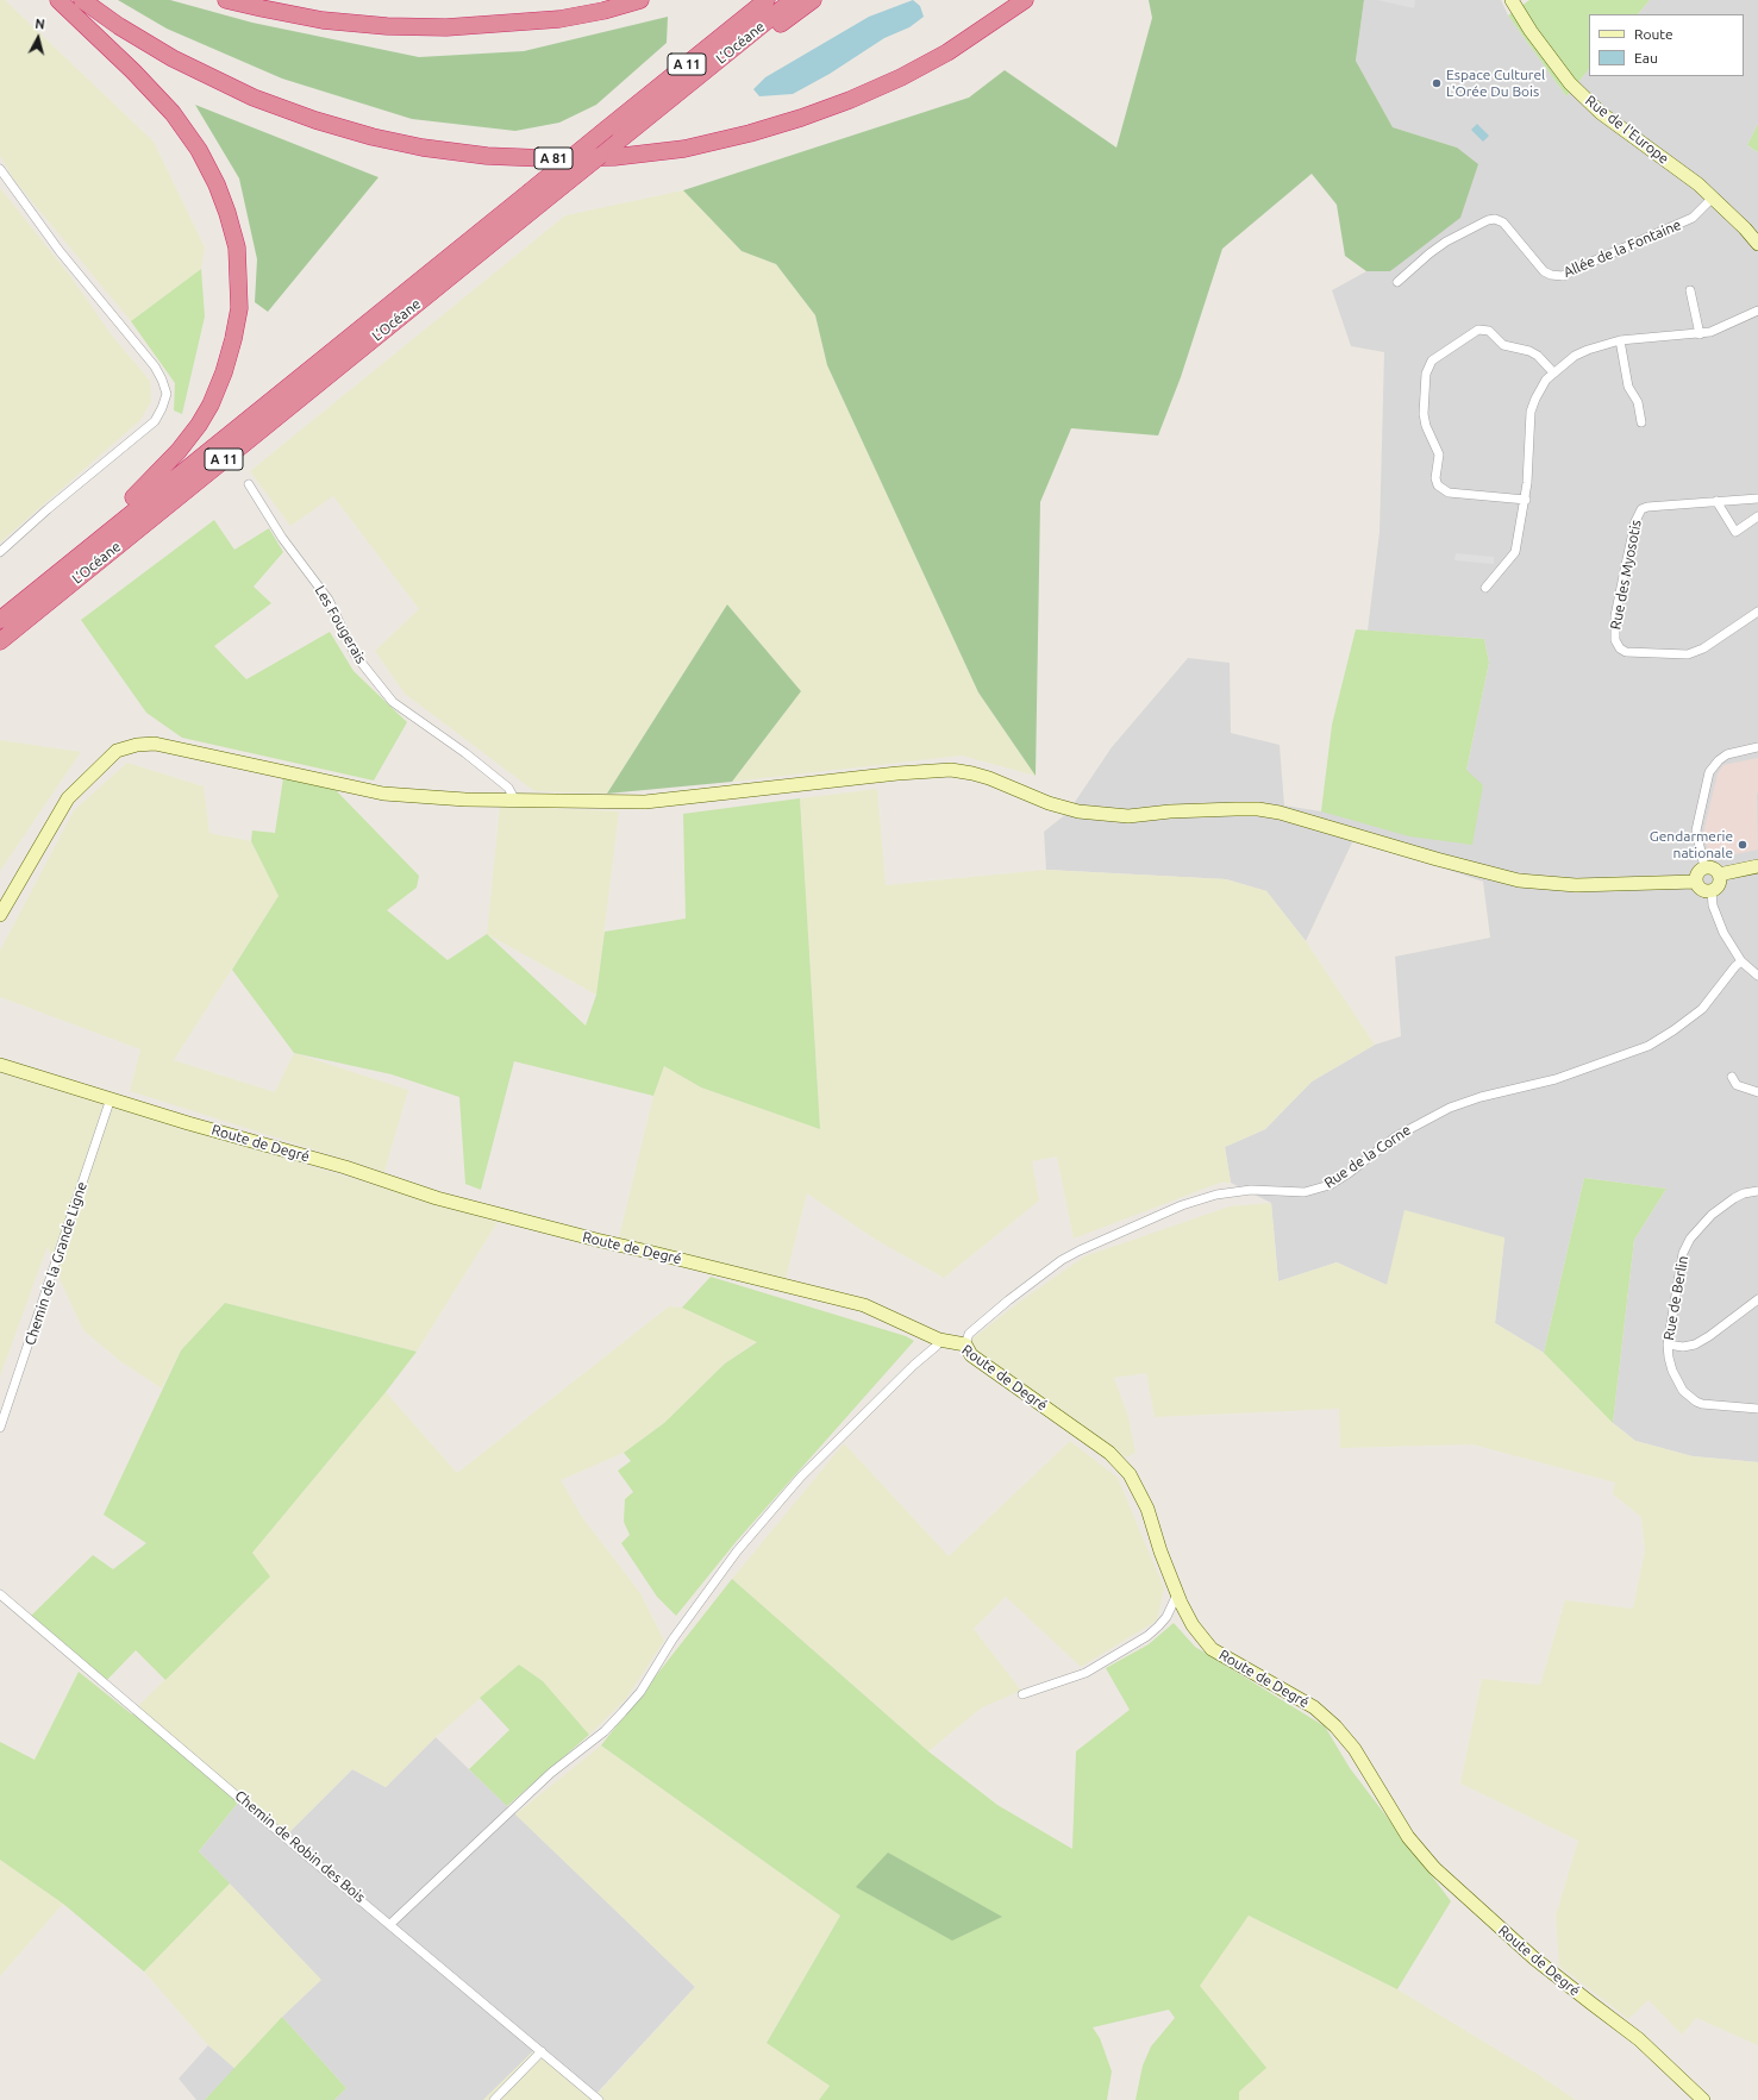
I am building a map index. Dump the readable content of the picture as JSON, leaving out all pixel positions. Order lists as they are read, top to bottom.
{
  "streets": {
    "highway": ["L’Océane", "A 11", "A 81"],
    "street": [
      "Rue de l'Europe",
      "Allée de la Fontaine",
      "Rue des Myosotis",
      "Les Fougerais",
      "Route de Degré",
      "Rue de la Corne",
      "Chemin de la Grande Ligne",
      "Rue de Berlin",
      "Chemin de Robin des Bois"
    ]
  },
  "crossings": [
    ["Rue de l'Europe", "Allée de la Fontaine"],
    ["Route de Degré", "Rue de la Corne"],
    ["Route de Degré", "Chemin de la Grande Ligne"]
  ],
  "places": ["Espace Culturel L'Orée Du Bois", "Gendarmerie nationale"],
  "legend": ["Route", "Eau"],
  "north": "top"
}
